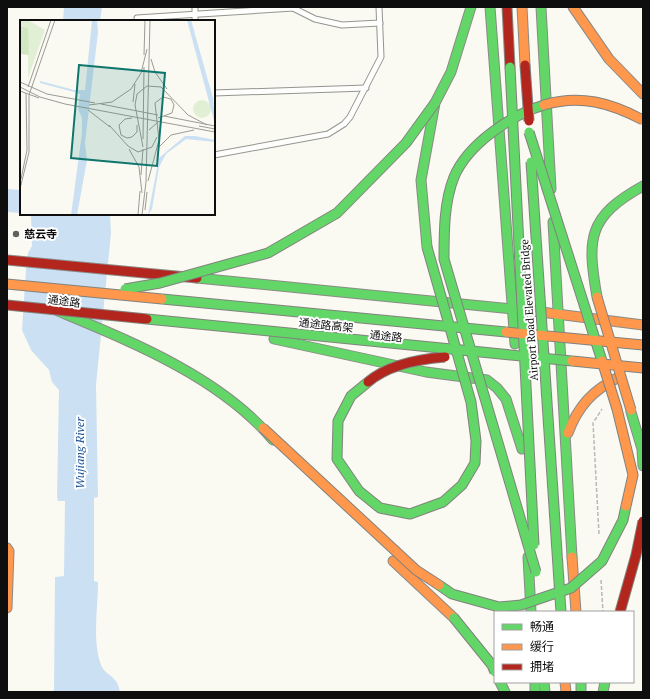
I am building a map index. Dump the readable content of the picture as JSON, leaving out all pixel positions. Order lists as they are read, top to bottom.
{
  "streets": {
    "main road": ["通途路", "Airport Road Elevated Bridge", "通途路高架"]
  },
  "crossings": [
    ["通途路", "通途路高架"]
  ],
  "water": ["Wujiang River"],
  "places": ["慈云寺"],
  "legend": ["畅通", "缓行", "拥堵"]
}
